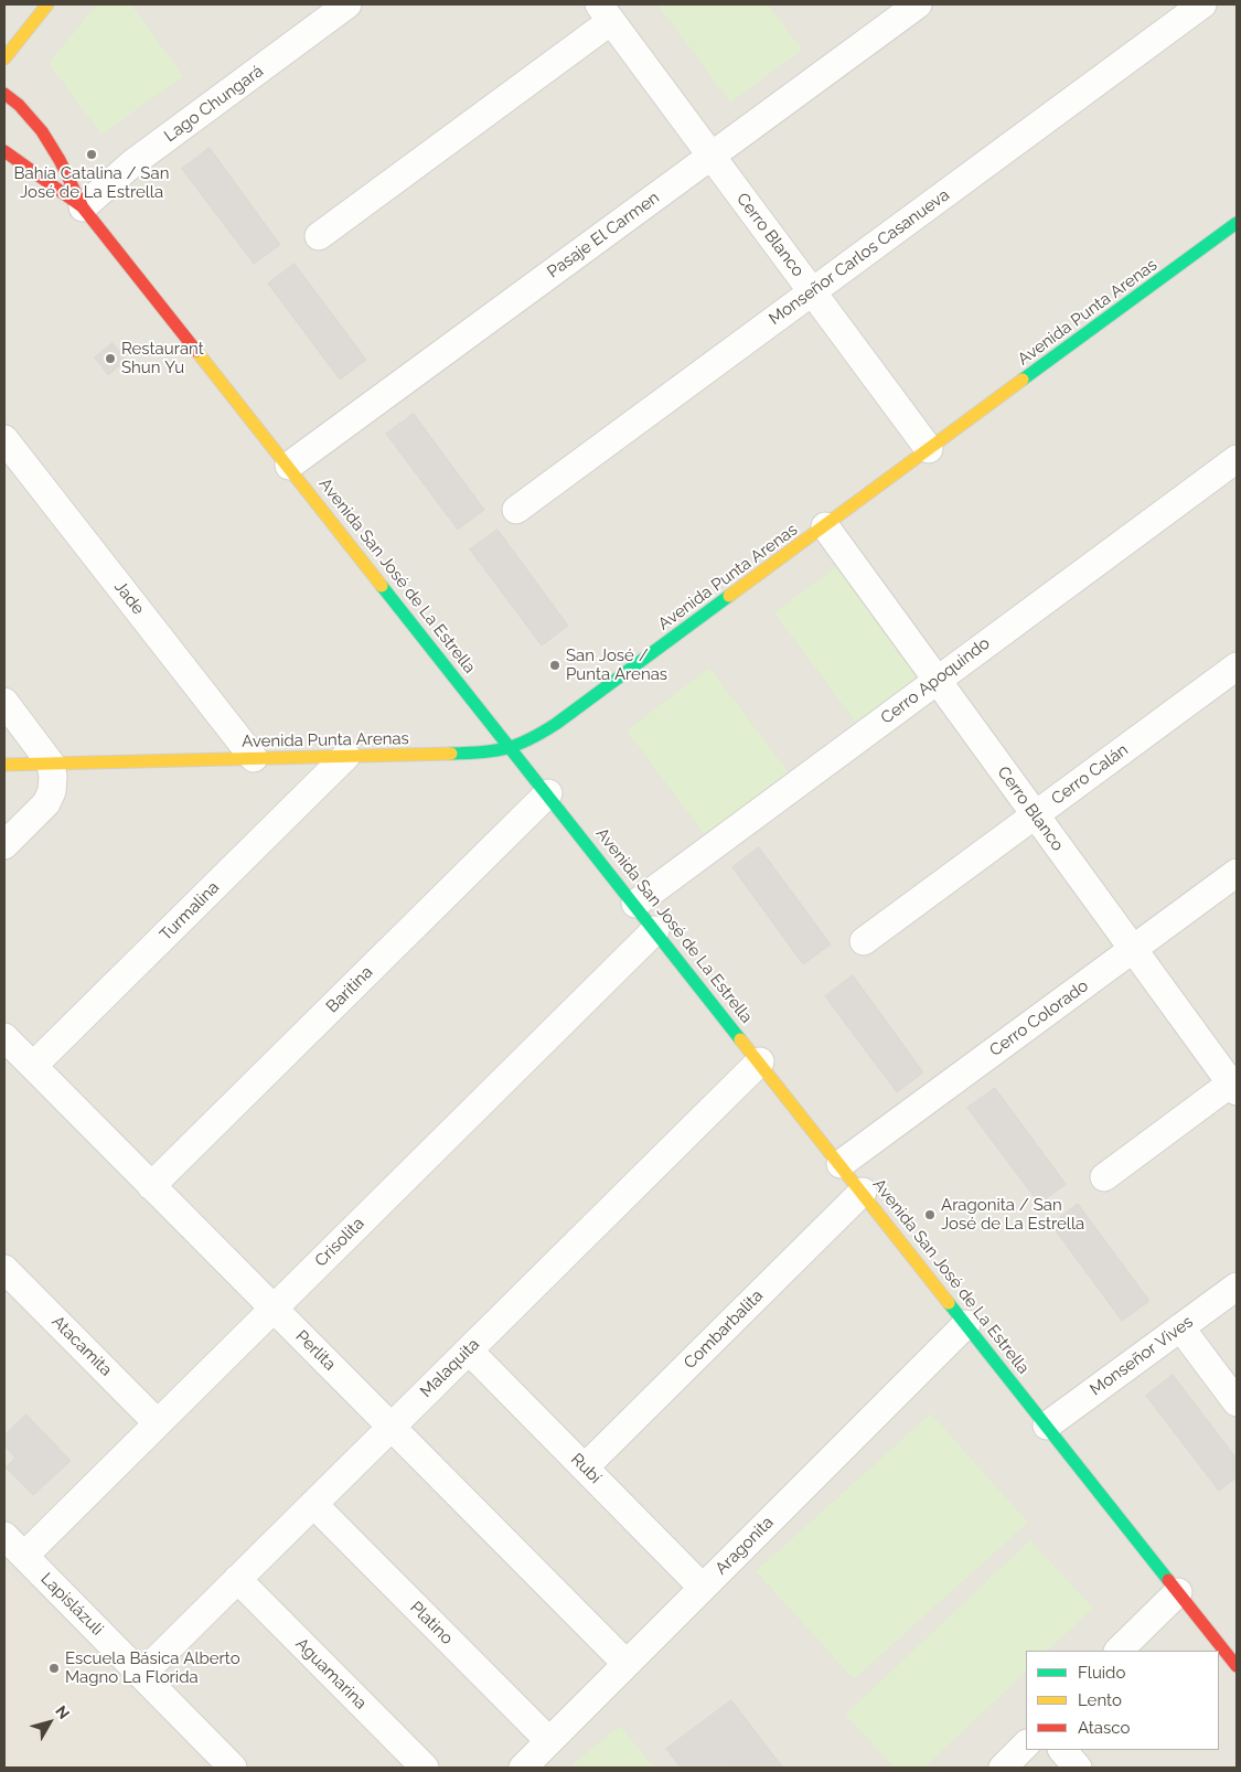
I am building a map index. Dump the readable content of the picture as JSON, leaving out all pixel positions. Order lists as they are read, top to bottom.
{
  "streets": {
    "main road": ["Avenida Punta Arenas", "Avenida San José de La Estrella"],
    "street": [
      "Lago Chungará",
      "Pasaje El Carmen",
      "Cerro Blanco",
      "Monseñor Carlos Casanueva",
      "Jade",
      "Cerro Apoquindo",
      "Cerro Calán",
      "Turmalina",
      "Baritina",
      "Cerro Colorado",
      "Crisolita",
      "Combarbalita",
      "Atacamita",
      "Perlita",
      "Monseñor Vives",
      "Malaquita",
      "Rubí",
      "Aragonita",
      "Lapislázuli",
      "Platino",
      "Aguamarina"
    ]
  },
  "crossings": [
    ["Lago Chungará", "Avenida San José de La Estrella"],
    ["Pasaje El Carmen", "Cerro Blanco"],
    ["Pasaje El Carmen", "Avenida San José de La Estrella"],
    ["Cerro Blanco", "Monseñor Carlos Casanueva"],
    ["Cerro Blanco", "Avenida Punta Arenas"],
    ["Cerro Blanco", "Cerro Apoquindo"],
    ["Cerro Blanco", "Cerro Calán"],
    ["Cerro Blanco", "Cerro Colorado"],
    ["Avenida Punta Arenas", "Avenida San José de La Estrella"],
    ["Avenida Punta Arenas", "Jade"],
    ["Avenida Punta Arenas", "Turmalina"],
    ["Avenida San José de La Estrella", "Cerro Apoquindo"],
    ["Avenida San José de La Estrella", "Baritina"],
    ["Avenida San José de La Estrella", "Cerro Colorado"],
    ["Avenida San José de La Estrella", "Crisolita"],
    ["Avenida San José de La Estrella", "Combarbalita"],
    ["Avenida San José de La Estrella", "Monseñor Vives"],
    ["Avenida San José de La Estrella", "Malaquita"],
    ["Avenida San José de La Estrella", "Aragonita"],
    ["Turmalina", "Perlita"],
    ["Baritina", "Perlita"],
    ["Crisolita", "Atacamita"],
    ["Crisolita", "Perlita"],
    ["Crisolita", "Lapislázuli"],
    ["Combarbalita", "Rubí"],
    ["Perlita", "Malaquita"],
    ["Perlita", "Aragonita"],
    ["Malaquita", "Rubí"],
    ["Malaquita", "Lapislázuli"],
    ["Malaquita", "Platino"],
    ["Malaquita", "Aguamarina"],
    ["Rubí", "Aragonita"],
    ["Aragonita", "Platino"]
  ],
  "places": [
    "Bahía Catalina / San José de La Estrella",
    "Restaurant Shun Yu",
    "San José / Punta Arenas",
    "Aragonita / San José de La Estrella",
    "Escuela Básica Alberto Magno La Florida"
  ],
  "legend": ["Fluido", "Lento", "Atasco"],
  "north": "top right"
}
